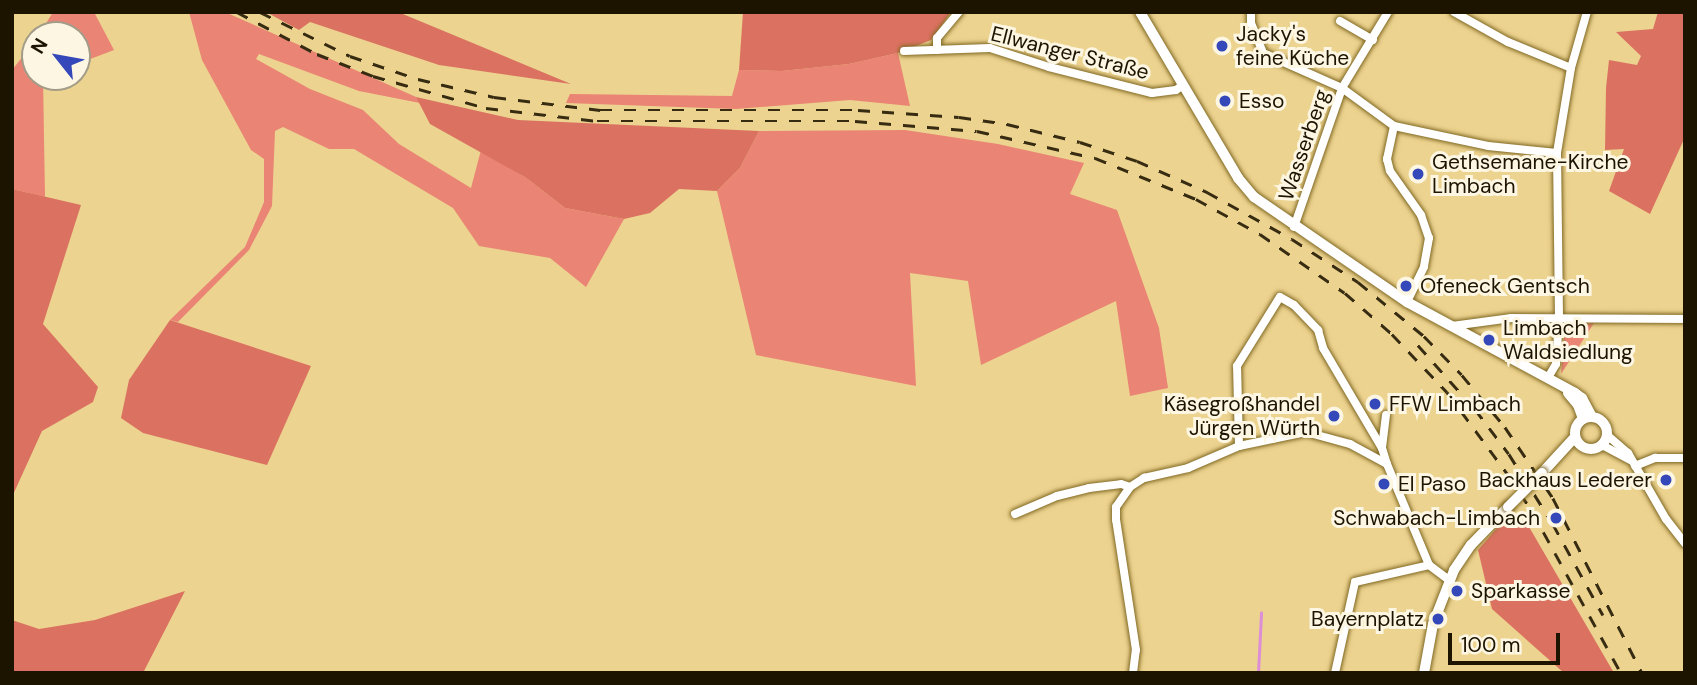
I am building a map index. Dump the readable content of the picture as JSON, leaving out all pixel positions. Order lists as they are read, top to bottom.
{
  "streets": {
    "street": ["Ellwanger Straße", "Wasserberg"]
  },
  "places": [
    "Jacky's feine Küche",
    "Esso",
    "Gethsemane-Kirche Limbach",
    "Ofeneck Gentsch",
    "Limbach Waldsiedlung",
    "FFW Limbach",
    "Käsegroßhandel Jürgen Würth",
    "Backhaus Lederer",
    "El Paso",
    "Schwabach-Limbach",
    "Sparkasse",
    "Bayernplatz"
  ],
  "scale_bar": "100 m",
  "north": "top left"
}
